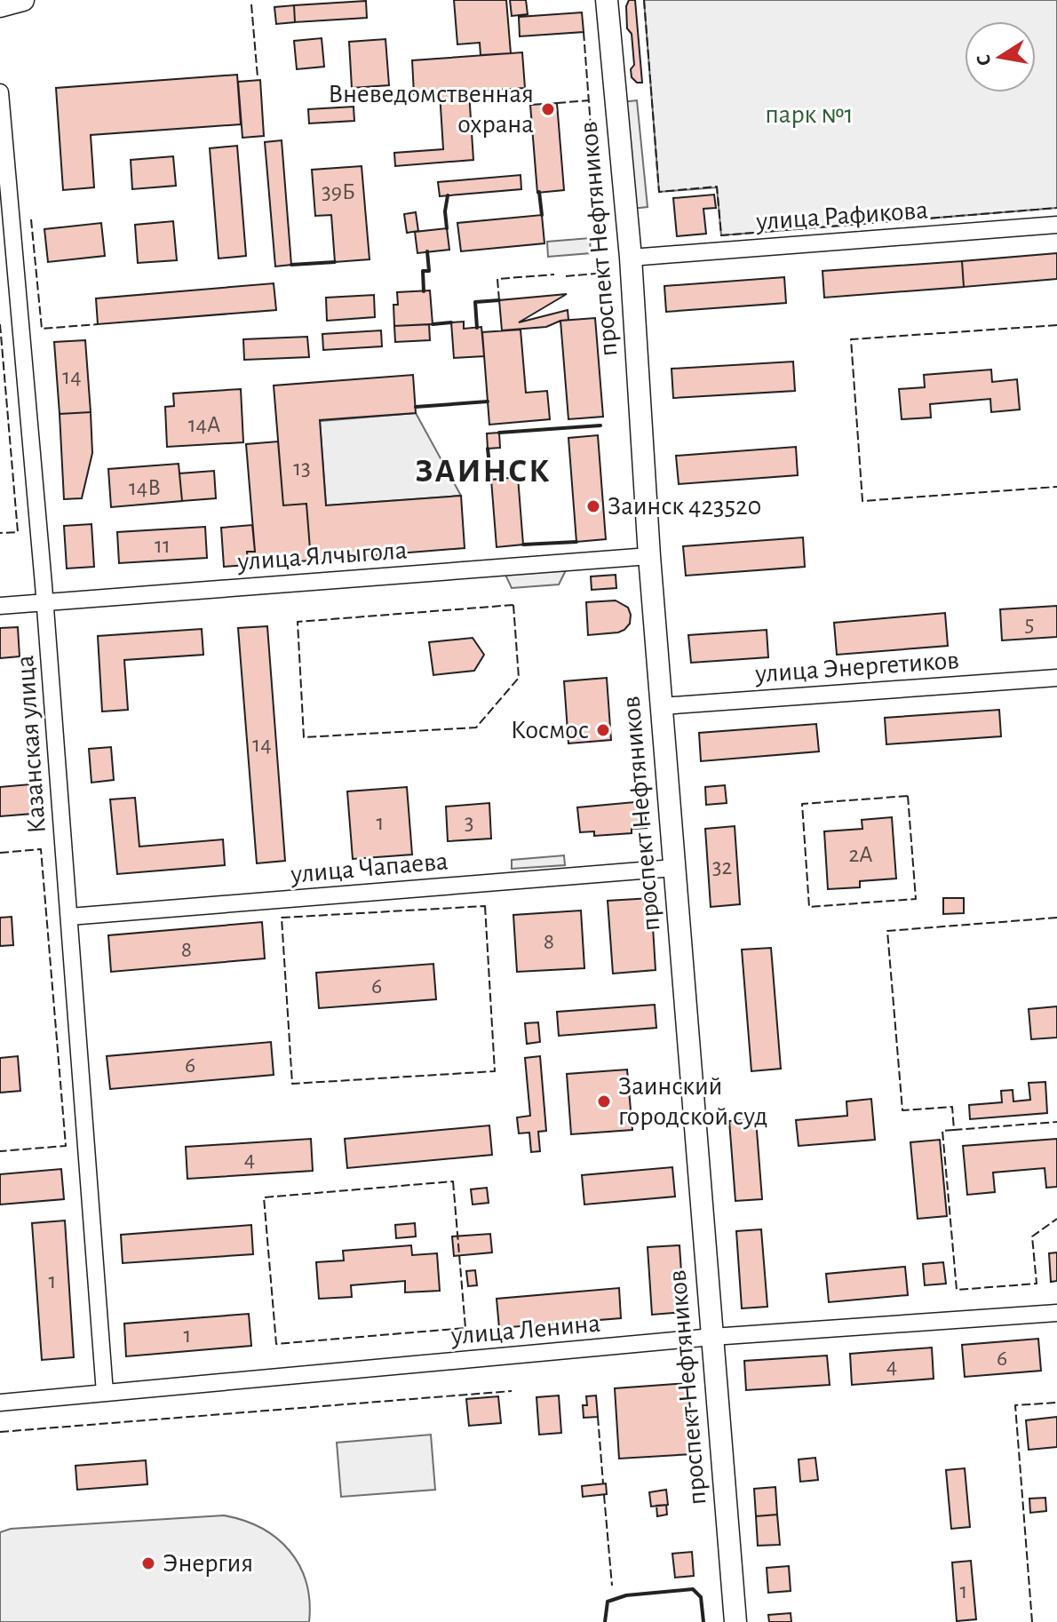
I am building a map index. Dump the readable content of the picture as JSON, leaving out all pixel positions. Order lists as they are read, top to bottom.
{
  "streets": {
    "main road": ["проспект Нефтяников"],
    "street": [
      "улица Рафикова",
      "улица Ялчыгола",
      "улица Энергетиков",
      "Казанская улица",
      "улица Чапаева",
      "улица Ленина"
    ]
  },
  "crossings": [
    ["улица Рафикова", "проспект Нефтяников"],
    ["проспект Нефтяников", "улица Ялчыгола"],
    ["проспект Нефтяников", "улица Энергетиков"],
    ["проспект Нефтяников", "улица Чапаева"],
    ["проспект Нефтяников", "улица Ленина"],
    ["улица Ялчыгола", "Казанская улица"],
    ["Казанская улица", "улица Чапаева"],
    ["Казанская улица", "улица Ленина"]
  ],
  "districts": ["ЗАИНСК"],
  "parks": ["парк №1"],
  "places": [
    "Вневедомственная охрана",
    "Заинск 423520",
    "Космос",
    "Заинский городской суд",
    "Энергия"
  ],
  "house_numbers": [
    "39Б",
    "14",
    "14А",
    "13",
    "14В",
    "11",
    "5",
    "14",
    "1",
    "3",
    "2А",
    "32",
    "8",
    "8",
    "6",
    "6",
    "4",
    "1",
    "1",
    "6",
    "4",
    "1"
  ],
  "north": "left"
}
